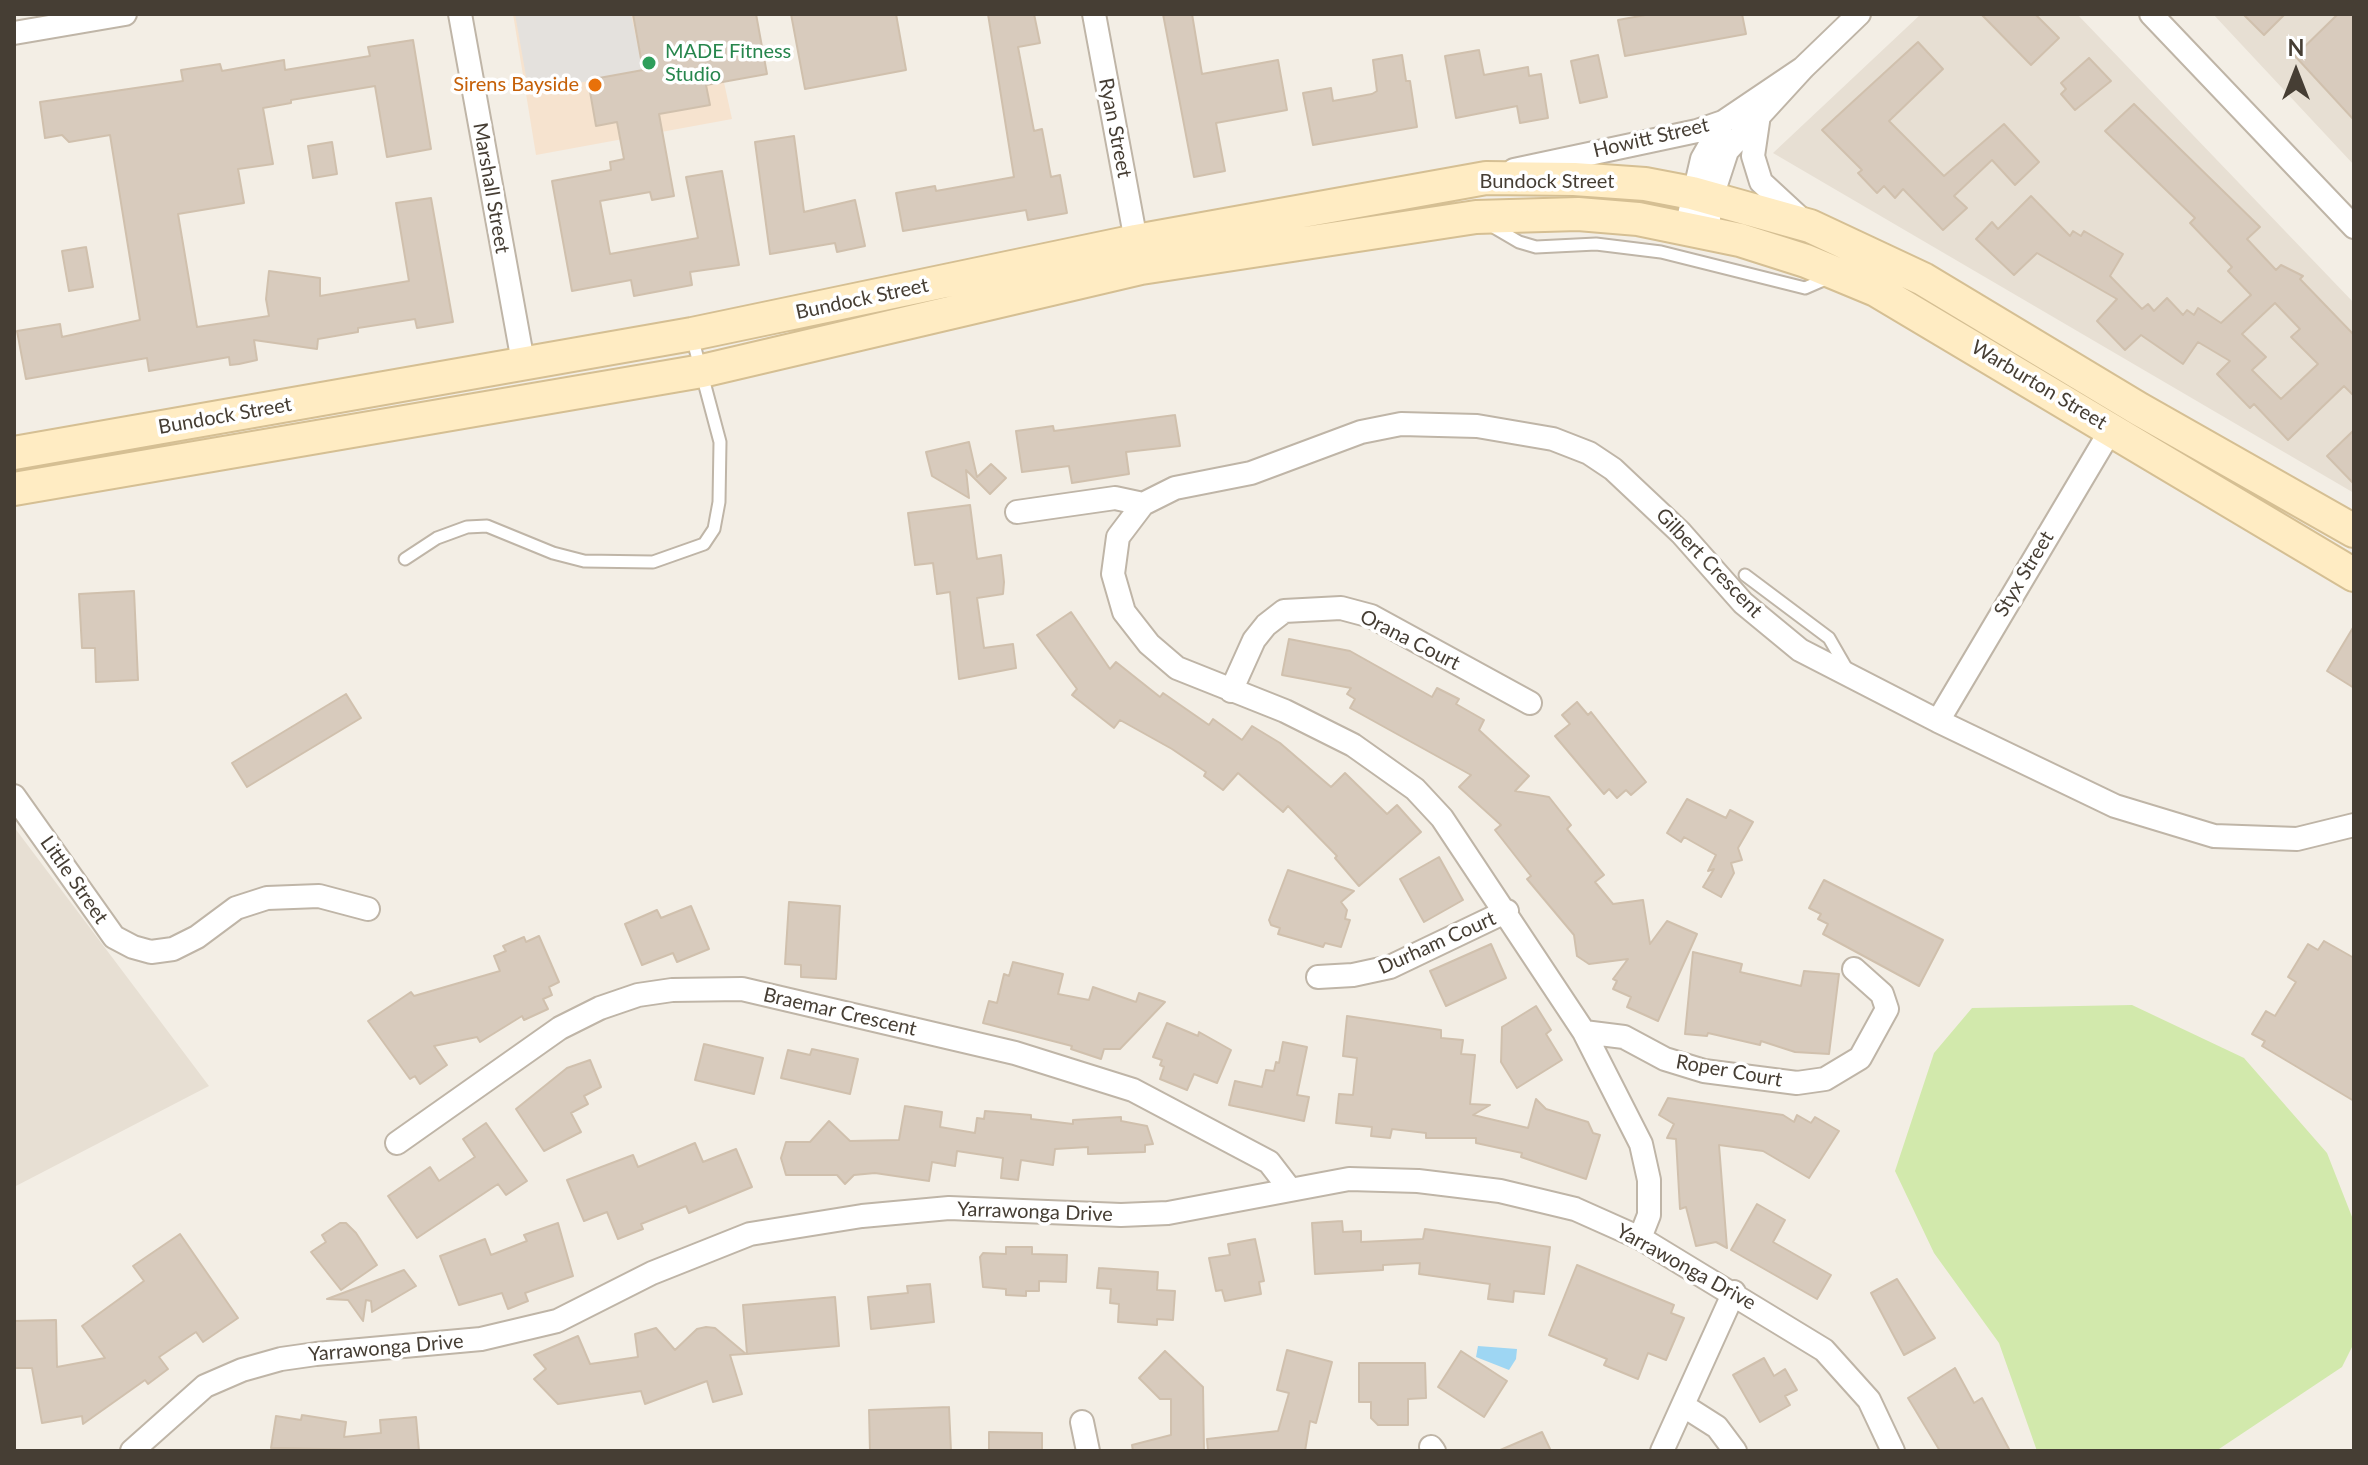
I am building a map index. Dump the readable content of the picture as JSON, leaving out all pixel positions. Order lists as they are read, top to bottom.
{
  "streets": {
    "main road": ["Bundock Street", "Warburton Street"],
    "street": [
      "Ryan Street",
      "Howitt Street",
      "Marshall Street",
      "Gilbert Crescent",
      "Styx Street",
      "Orana Court",
      "Little Street",
      "Durham Court",
      "Braemar Crescent",
      "Roper Court",
      "Yarrawonga Drive"
    ]
  },
  "crossings": [
    ["Ryan Street", "Bundock Street"],
    ["Howitt Street", "Bundock Street"],
    ["Howitt Street", "Warburton Street"],
    ["Bundock Street", "Marshall Street"],
    ["Bundock Street", "Warburton Street"],
    ["Warburton Street", "Styx Street"],
    ["Gilbert Crescent", "Styx Street"],
    ["Gilbert Crescent", "Orana Court"],
    ["Gilbert Crescent", "Durham Court"],
    ["Gilbert Crescent", "Roper Court"],
    ["Gilbert Crescent", "Yarrawonga Drive"],
    ["Braemar Crescent", "Yarrawonga Drive"]
  ],
  "places": ["MADE Fitness Studio", "Sirens Bayside"],
  "north": "top"
}
